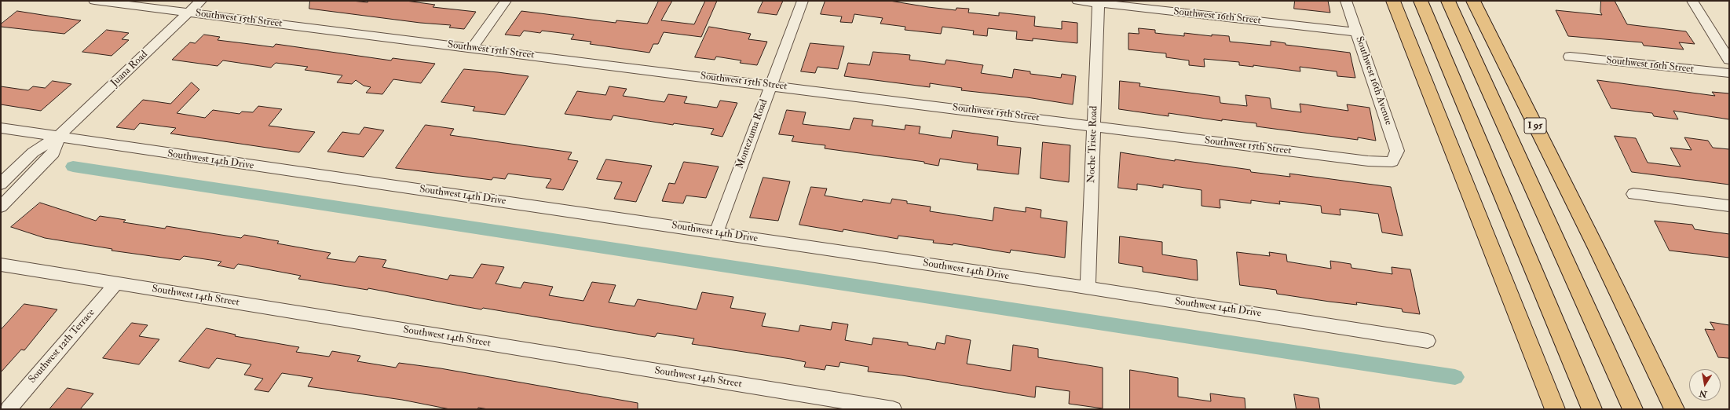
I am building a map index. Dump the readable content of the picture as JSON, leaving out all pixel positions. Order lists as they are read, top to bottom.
{
  "streets": {
    "highway": ["I 95"],
    "street": [
      "Southwest 16th Street",
      "Southwest 15th Street",
      "Juana Road",
      "Southwest 16th Avenue",
      "Montezuma Road",
      "Noche Triste Road",
      "Southwest 14th Drive",
      "Southwest 14th Street",
      "Southwest 12th Terrace"
    ]
  },
  "crossings": [
    ["Southwest 16th Street", "Southwest 16th Avenue"],
    ["Southwest 16th Street", "Noche Triste Road"],
    ["Southwest 15th Street", "Juana Road"],
    ["Southwest 15th Street", "Southwest 16th Avenue"],
    ["Southwest 15th Street", "Montezuma Road"],
    ["Southwest 15th Street", "Noche Triste Road"],
    ["Juana Road", "Southwest 14th Drive"],
    ["Montezuma Road", "Southwest 14th Drive"],
    ["Noche Triste Road", "Southwest 14th Drive"],
    ["Southwest 14th Street", "Southwest 12th Terrace"]
  ],
  "north": "bottom"
}
